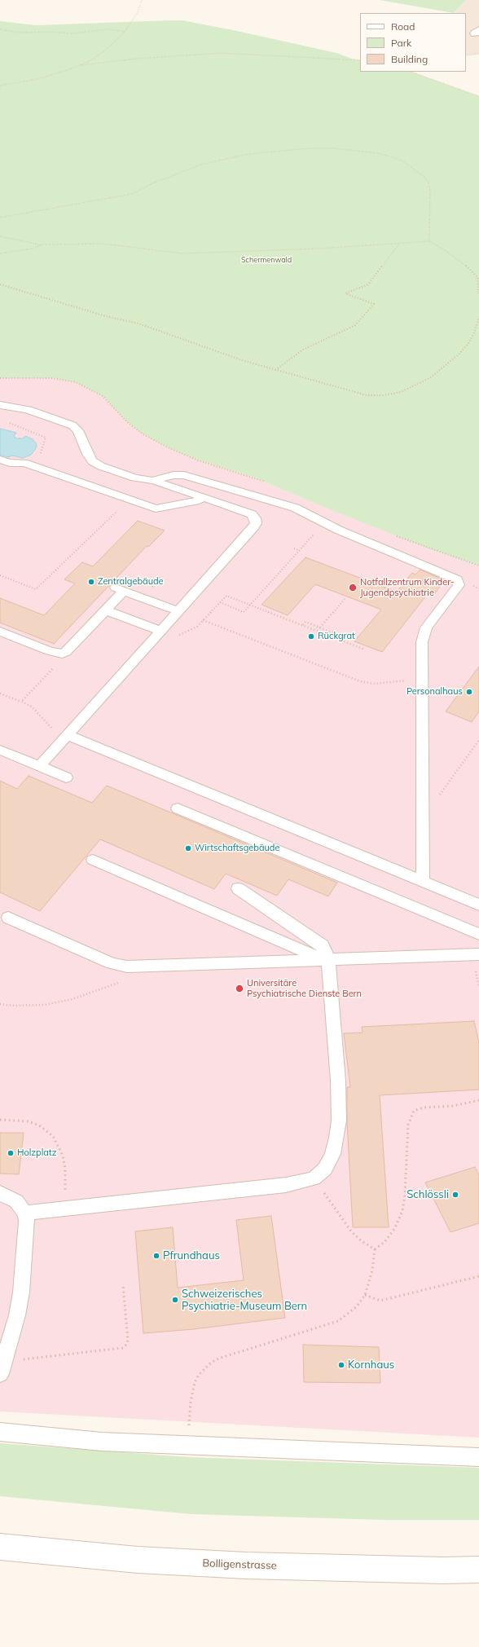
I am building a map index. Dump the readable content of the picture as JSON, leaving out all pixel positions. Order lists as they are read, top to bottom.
{
  "streets": {
    "main road": ["Bolligenstrasse"]
  },
  "parks": ["Schermenwald"],
  "places": [
    "Zentralgebäude",
    "Notfallzentrum Kinder- Jugendpsychiatrie",
    "Rückgrat",
    "Personalhaus",
    "Wirtschaftsgebäude",
    "Universitäre Psychiatrische Dienste Bern",
    "Holzplatz",
    "Schlössli",
    "Pfrundhaus",
    "Schweizerisches Psychiatrie-Museum Bern",
    "Kornhaus"
  ],
  "legend": ["Road", "Park", "Building"]
}
